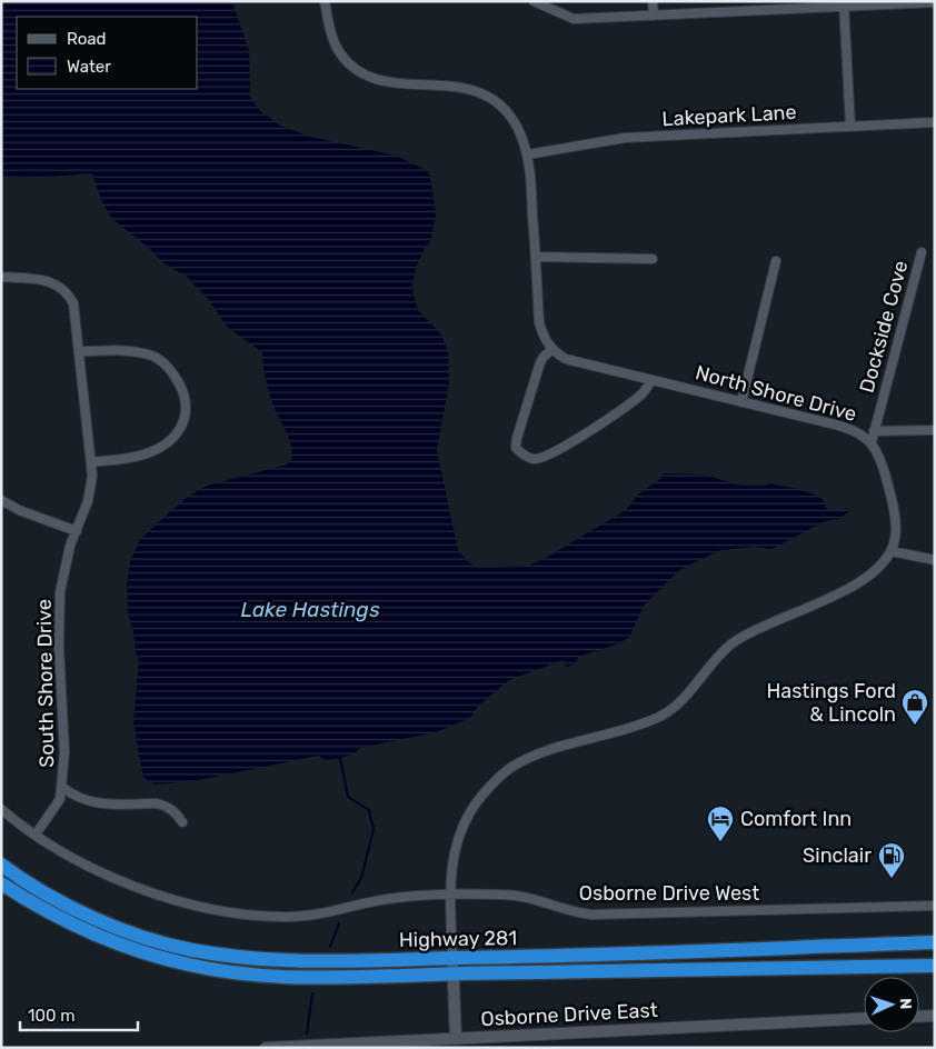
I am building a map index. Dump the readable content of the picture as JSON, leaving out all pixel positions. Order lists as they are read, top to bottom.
{
  "streets": {
    "highway": ["Highway 281"],
    "street": [
      "Lakepark Lane",
      "Dockside Cove",
      "North Shore Drive",
      "South Shore Drive",
      "Osborne Drive West",
      "Osborne Drive East"
    ]
  },
  "crossings": [
    ["Dockside Cove", "North Shore Drive"],
    ["South Shore Drive", "Osborne Drive West"]
  ],
  "water": ["Lake Hastings"],
  "places": {
    "shop": ["Hastings Ford & Lincoln"],
    "hotel": ["Comfort Inn"],
    "fuel station": ["Sinclair"]
  },
  "legend": ["Road", "Water"],
  "scale_bar": "100 m",
  "north": "right"
}
